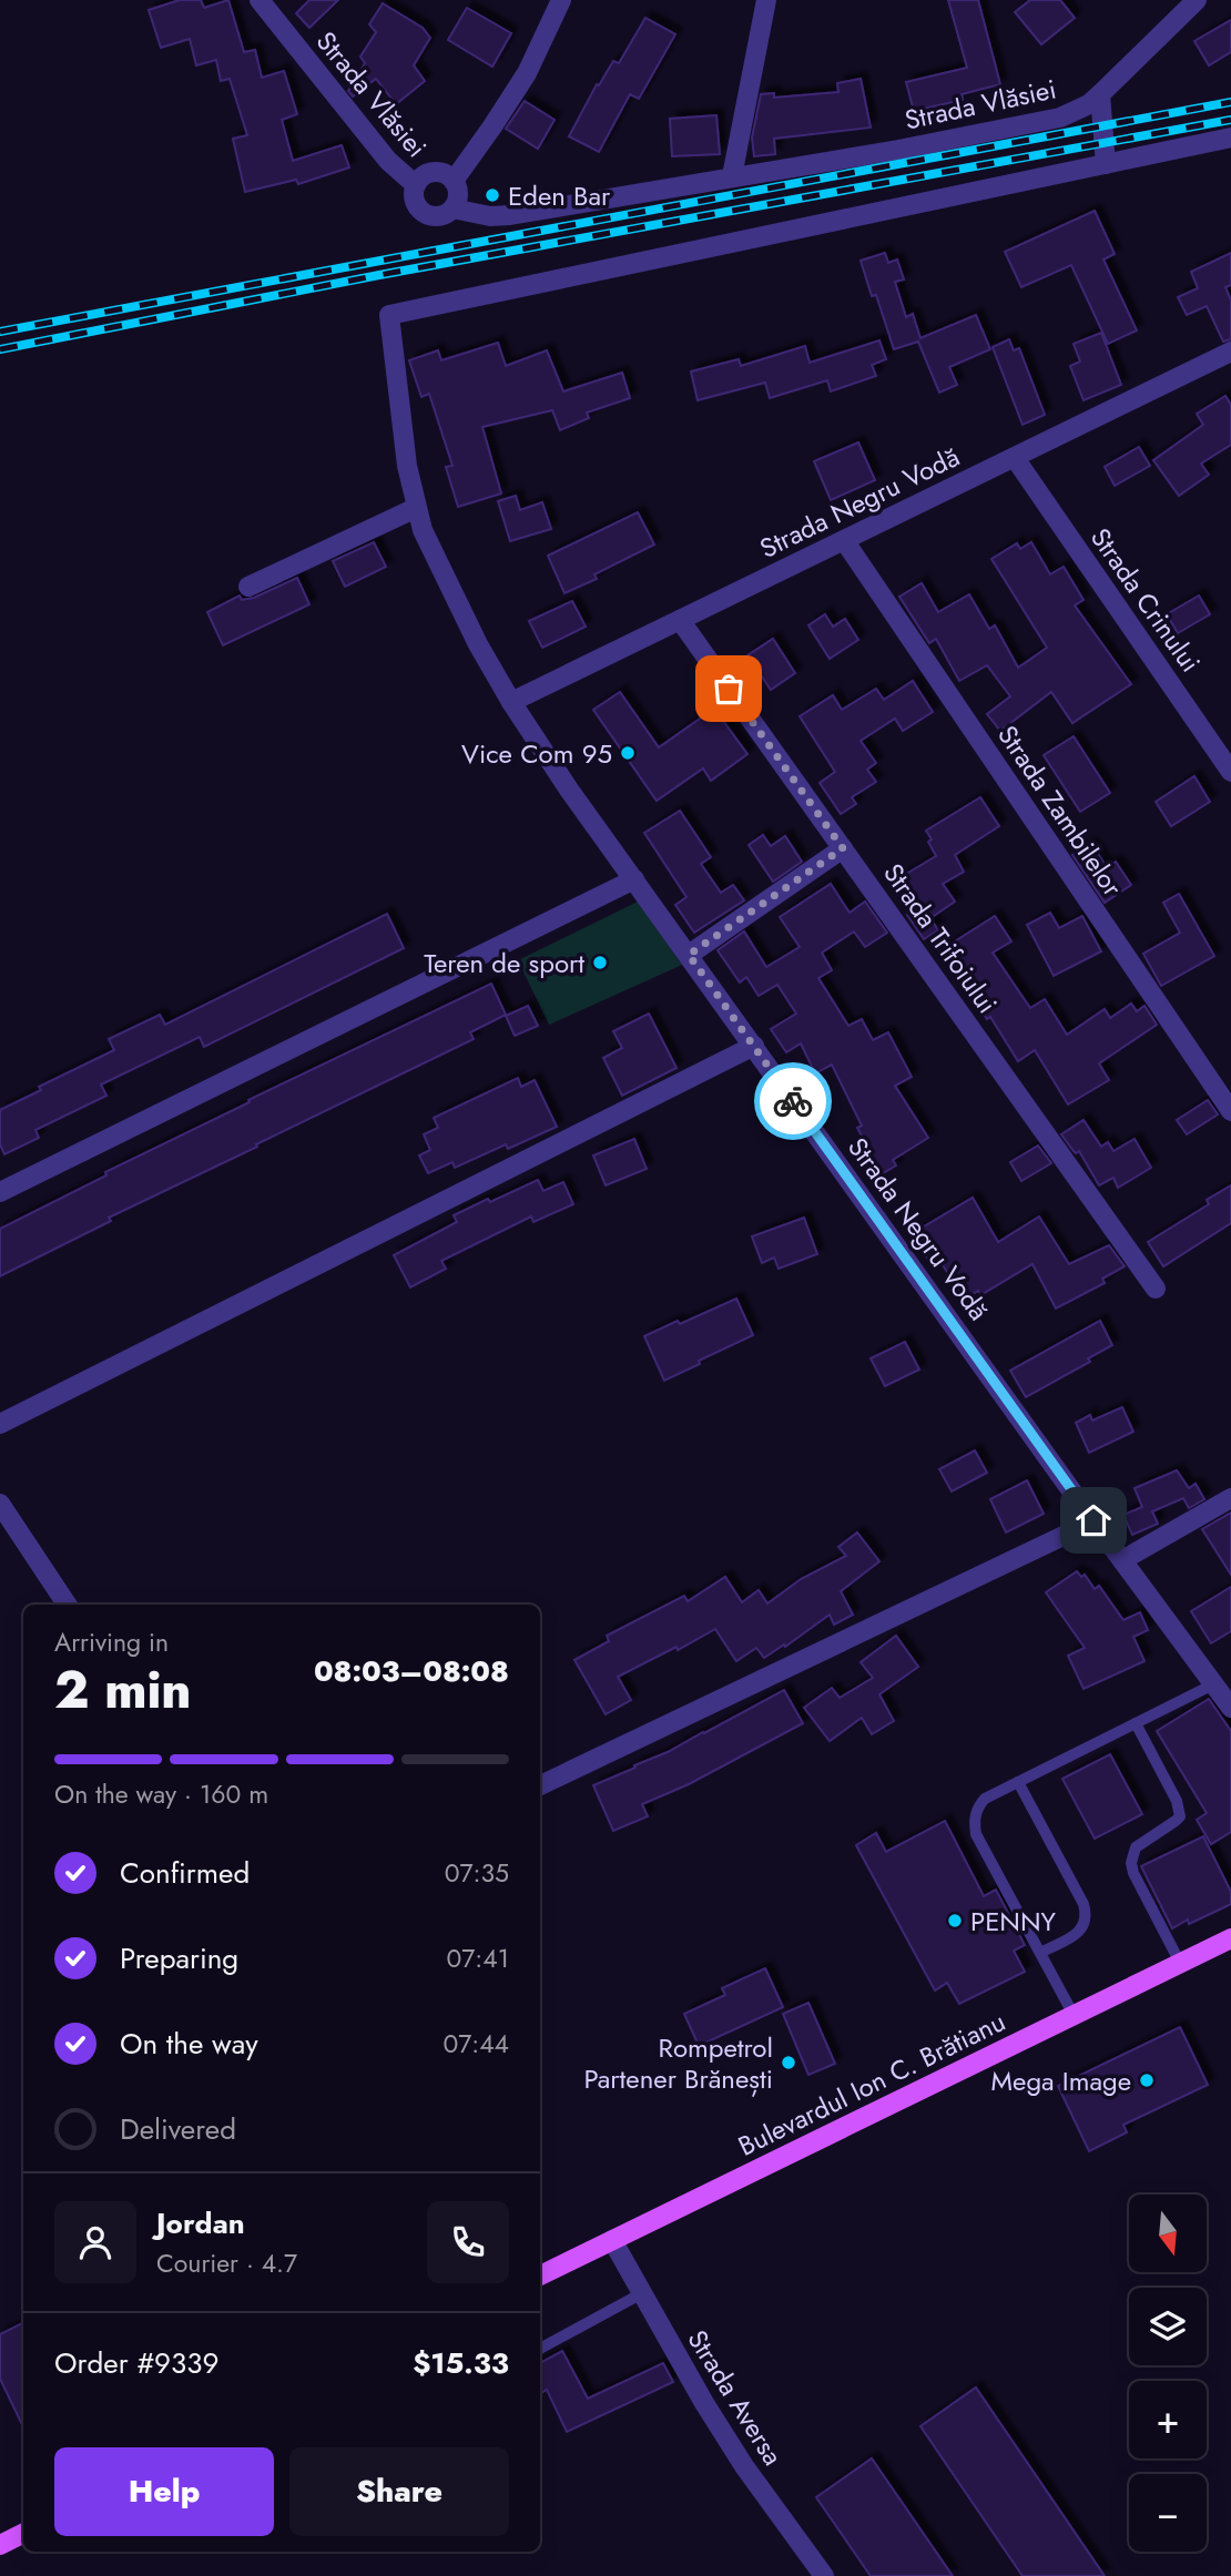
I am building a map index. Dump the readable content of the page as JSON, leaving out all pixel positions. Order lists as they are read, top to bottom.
{
  "streets": {
    "main road": ["Bulevardul Ion C. Brătianu"],
    "street": [
      "Strada Vlăsiei",
      "Strada Negru Vodă",
      "Strada Crinului",
      "Strada Zambilelor",
      "Strada Trifoiului",
      "Strada Aversa"
    ]
  },
  "crossings": [
    ["Strada Negru Vodă", "Strada Crinului"],
    ["Strada Negru Vodă", "Strada Zambilelor"],
    ["Strada Negru Vodă", "Strada Trifoiului"],
    ["Bulevardul Ion C. Brătianu", "Strada Aversa"]
  ],
  "places": [
    "Eden Bar",
    "Vice Com 95",
    "Teren de sport",
    "PENNY",
    "Rompetrol Partener Brănești",
    "Mega Image"
  ],
  "north": "bottom",
  "page": {
    "heading": ["2 min", "Arriving in", "08:03–08:08"],
    "panel": [
      "Jordan",
      "Courier · 4.7",
      "Order #9339",
      "$15.33"
    ],
    "bar": "On the way · 160 m",
    "list": [
      ["Confirmed", "07:35"],
      ["Preparing", "07:41"],
      ["On the way", "07:44"],
      "Delivered"
    ],
    "map_buttons": ["+", "−"],
    "buttons": ["Help", "Share"]
  }
}
